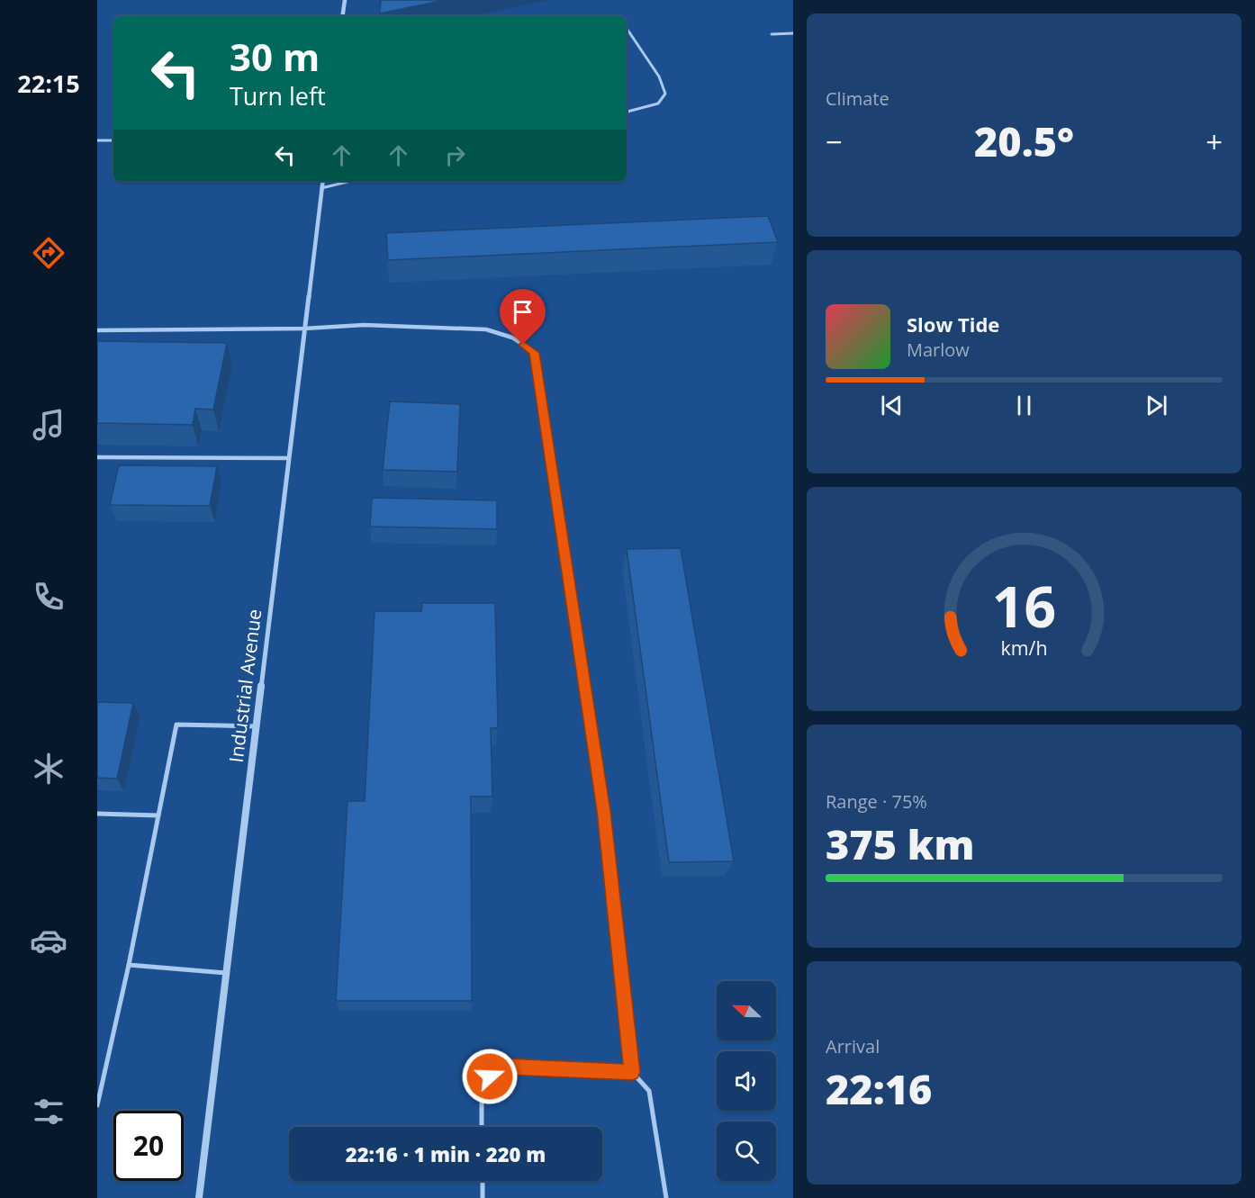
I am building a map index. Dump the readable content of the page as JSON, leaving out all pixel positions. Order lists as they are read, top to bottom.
{
  "streets": {
    "street": ["Industrial Avenue"]
  },
  "north": "left",
  "page": {
    "tabs": "22:15",
    "tile": [
      "Climate",
      ["Range · 75%", "375 km"],
      ["Arrival", "22:16"]
    ],
    "turn": ["30 m", "Turn left"],
    "heat": ["−", "20.5°", "+"],
    "song": ["Slow Tide", "Marlow"],
    "limit": "20",
    "trip": "22:16 · 1 min · 220 m",
    "gauge": ["16", "km/h"]
  }
}
